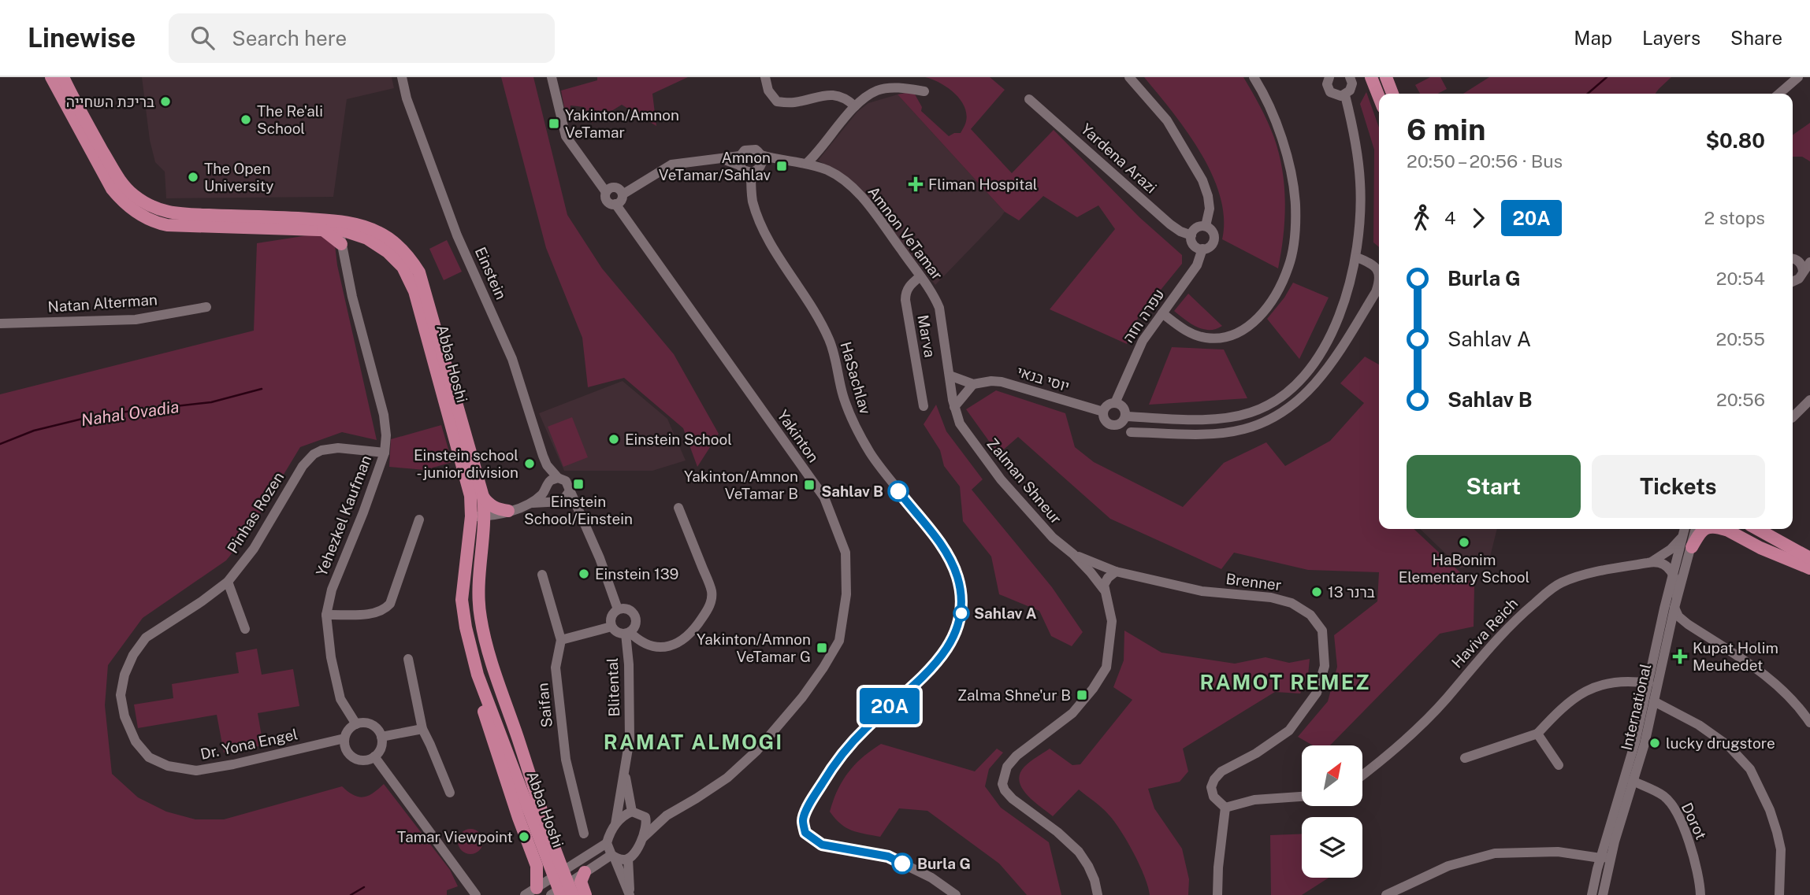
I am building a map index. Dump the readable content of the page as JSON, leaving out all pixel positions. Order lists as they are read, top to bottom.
{
  "streets": {
    "main road": ["Abba Hoshi"],
    "street": [
      "Yardena Arazi",
      "Amnon VeTamar",
      "Einstein",
      "Natan Alterman",
      "עפרה חזה",
      "Marva",
      "HaSachlav",
      "יוסי בנאי",
      "Yakinton",
      "Zalman Shneur",
      "Pinhas Rozen",
      "Yehezkel Kaufman",
      "Brenner",
      "Haviva Reich",
      "Blitental",
      "Saifan",
      "International",
      "Dr. Yona Engel",
      "Dorot"
    ]
  },
  "crossings": [
    ["Yardena Arazi", "עפרה חזה"],
    ["Amnon VeTamar", "Marva"],
    ["Amnon VeTamar", "HaSachlav"],
    ["Amnon VeTamar", "יוסי בנאי"],
    ["Amnon VeTamar", "Zalman Shneur"],
    ["עפרה חזה", "יוסי בנאי"],
    ["Abba Hoshi", "Yehezkel Kaufman"],
    ["יוסי בנאי", "Zalman Shneur"],
    ["Yakinton", "Blitental"],
    ["Zalman Shneur", "Brenner"],
    ["Pinhas Rozen", "Yehezkel Kaufman"],
    ["Pinhas Rozen", "Dr. Yona Engel"],
    ["Yehezkel Kaufman", "Dr. Yona Engel"],
    ["International", "Dorot"]
  ],
  "districts": ["RAMOT REMEZ", "RAMAT ALMOGI"],
  "water": ["Nahal Ovadia"],
  "places": {
    "other": [
      "בריכת השחייה",
      "The Re'ali School",
      "The Open University",
      "Einstein School",
      "Einstein school - junior division",
      "Sahlav B",
      "HaBonim Elementary School",
      "Einstein 139",
      "ברנר 13",
      "Sahlav A",
      "lucky drugstore",
      "Tamar Viewpoint",
      "Burla G"
    ],
    "transit": [
      "Yakinton/Amnon VeTamar",
      "Amnon VeTamar/Sahlav",
      "Einstein School/Einstein",
      "Yakinton/Amnon VeTamar B",
      "Yakinton/Amnon VeTamar G",
      "Zalma Shne'ur B"
    ],
    "health": ["Fliman Hospital", "Kupat Holim Meuhedet"]
  },
  "lines": ["bus line 20A"],
  "north": "top right",
  "page": {
    "header": "Linewise",
    "search": "Search here",
    "nav": ["Map", "Layers", "Share"],
    "on_map": "20A",
    "heading": ["6 min", "20:50 – 20:56 · Bus", "$0.80"],
    "legs": ["4", "20A", "2 stops"],
    "list": [
      {
        "name": "Burla G",
        "value": "20:54"
      },
      {
        "name": "Sahlav A",
        "value": "20:55"
      },
      {
        "name": "Sahlav B",
        "value": "20:56"
      }
    ],
    "buttons": ["Start", "Tickets"]
  }
}
